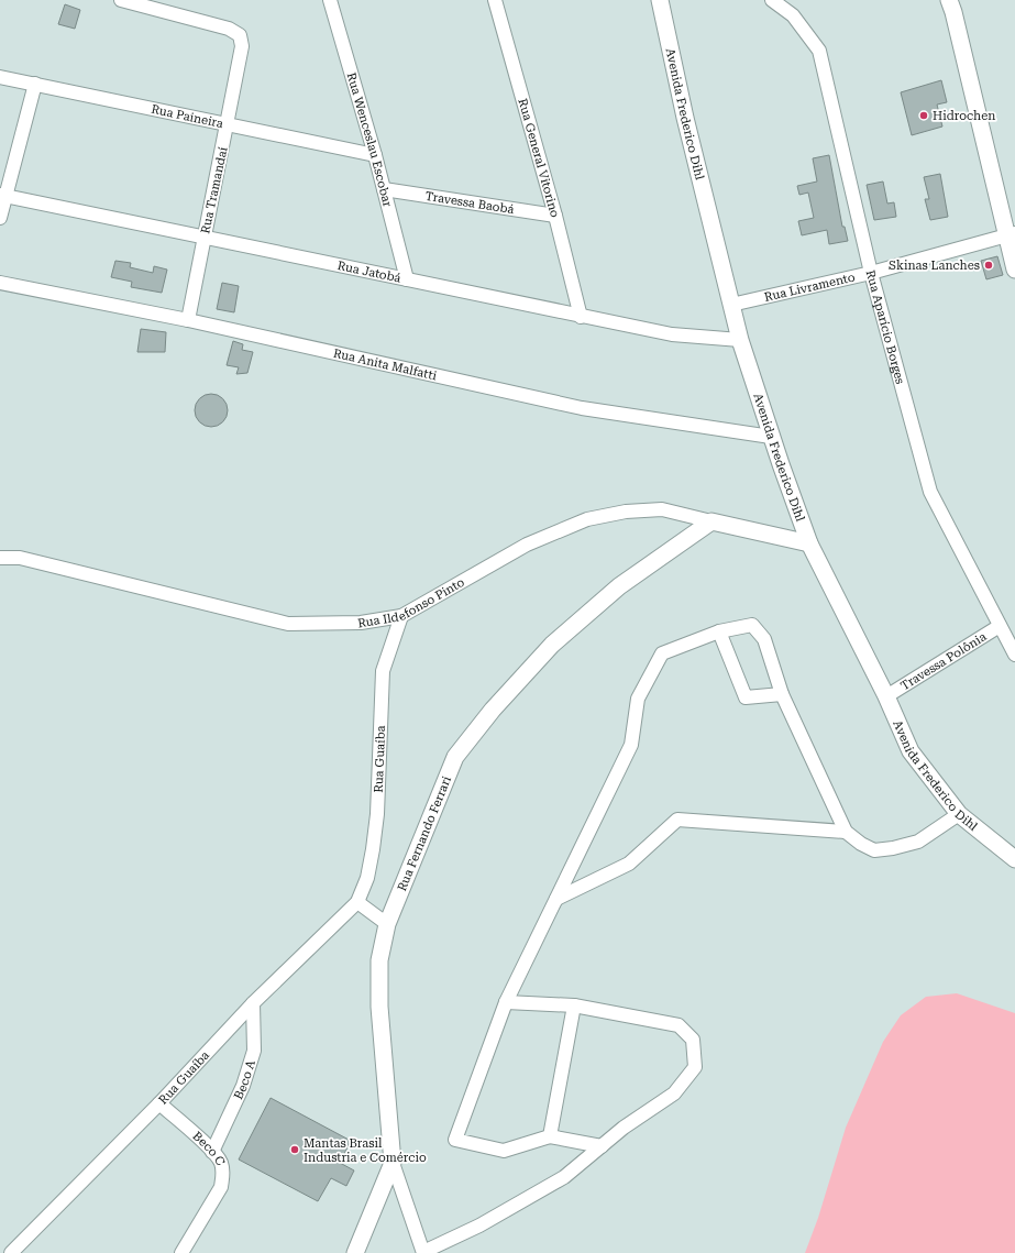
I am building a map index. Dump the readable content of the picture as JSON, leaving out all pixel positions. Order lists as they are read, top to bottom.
{
  "streets": {
    "main road": ["Avenida Frederico Dihl", "Rua Ildefonso Pinto", "Rua Fernando Ferrari"],
    "street": [
      "Rua Paineira",
      "Rua Wenceslau Escobar",
      "Rua General Vitorino",
      "Rua Tramandaí",
      "Travessa Baobá",
      "Rua Jatobá",
      "Rua Livramento",
      "Rua Aparício Borges",
      "Rua Anita Malfatti",
      "Travessa Polônia",
      "Rua Guaíba",
      "Beco A",
      "Beco C"
    ]
  },
  "crossings": [
    ["Avenida Frederico Dihl", "Rua Jatobá"],
    ["Avenida Frederico Dihl", "Rua Livramento"],
    ["Avenida Frederico Dihl", "Rua Anita Malfatti"],
    ["Avenida Frederico Dihl", "Rua Ildefonso Pinto"],
    ["Avenida Frederico Dihl", "Travessa Polônia"],
    ["Rua Paineira", "Rua Wenceslau Escobar"],
    ["Rua Paineira", "Rua Tramandaí"],
    ["Rua Wenceslau Escobar", "Travessa Baobá"],
    ["Rua Wenceslau Escobar", "Rua Jatobá"],
    ["Rua General Vitorino", "Travessa Baobá"],
    ["Rua General Vitorino", "Rua Jatobá"],
    ["Rua Tramandaí", "Rua Jatobá"],
    ["Rua Tramandaí", "Rua Anita Malfatti"],
    ["Rua Livramento", "Rua Aparício Borges"],
    ["Rua Aparício Borges", "Travessa Polônia"],
    ["Rua Ildefonso Pinto", "Rua Guaíba"],
    ["Rua Ildefonso Pinto", "Rua Fernando Ferrari"],
    ["Rua Guaíba", "Beco A"],
    ["Rua Guaíba", "Beco C"],
    ["Beco A", "Beco C"]
  ],
  "places": ["Hidrochen", "Skinas Lanches", "Mantas Brasil Industria e Comércio"]
}
